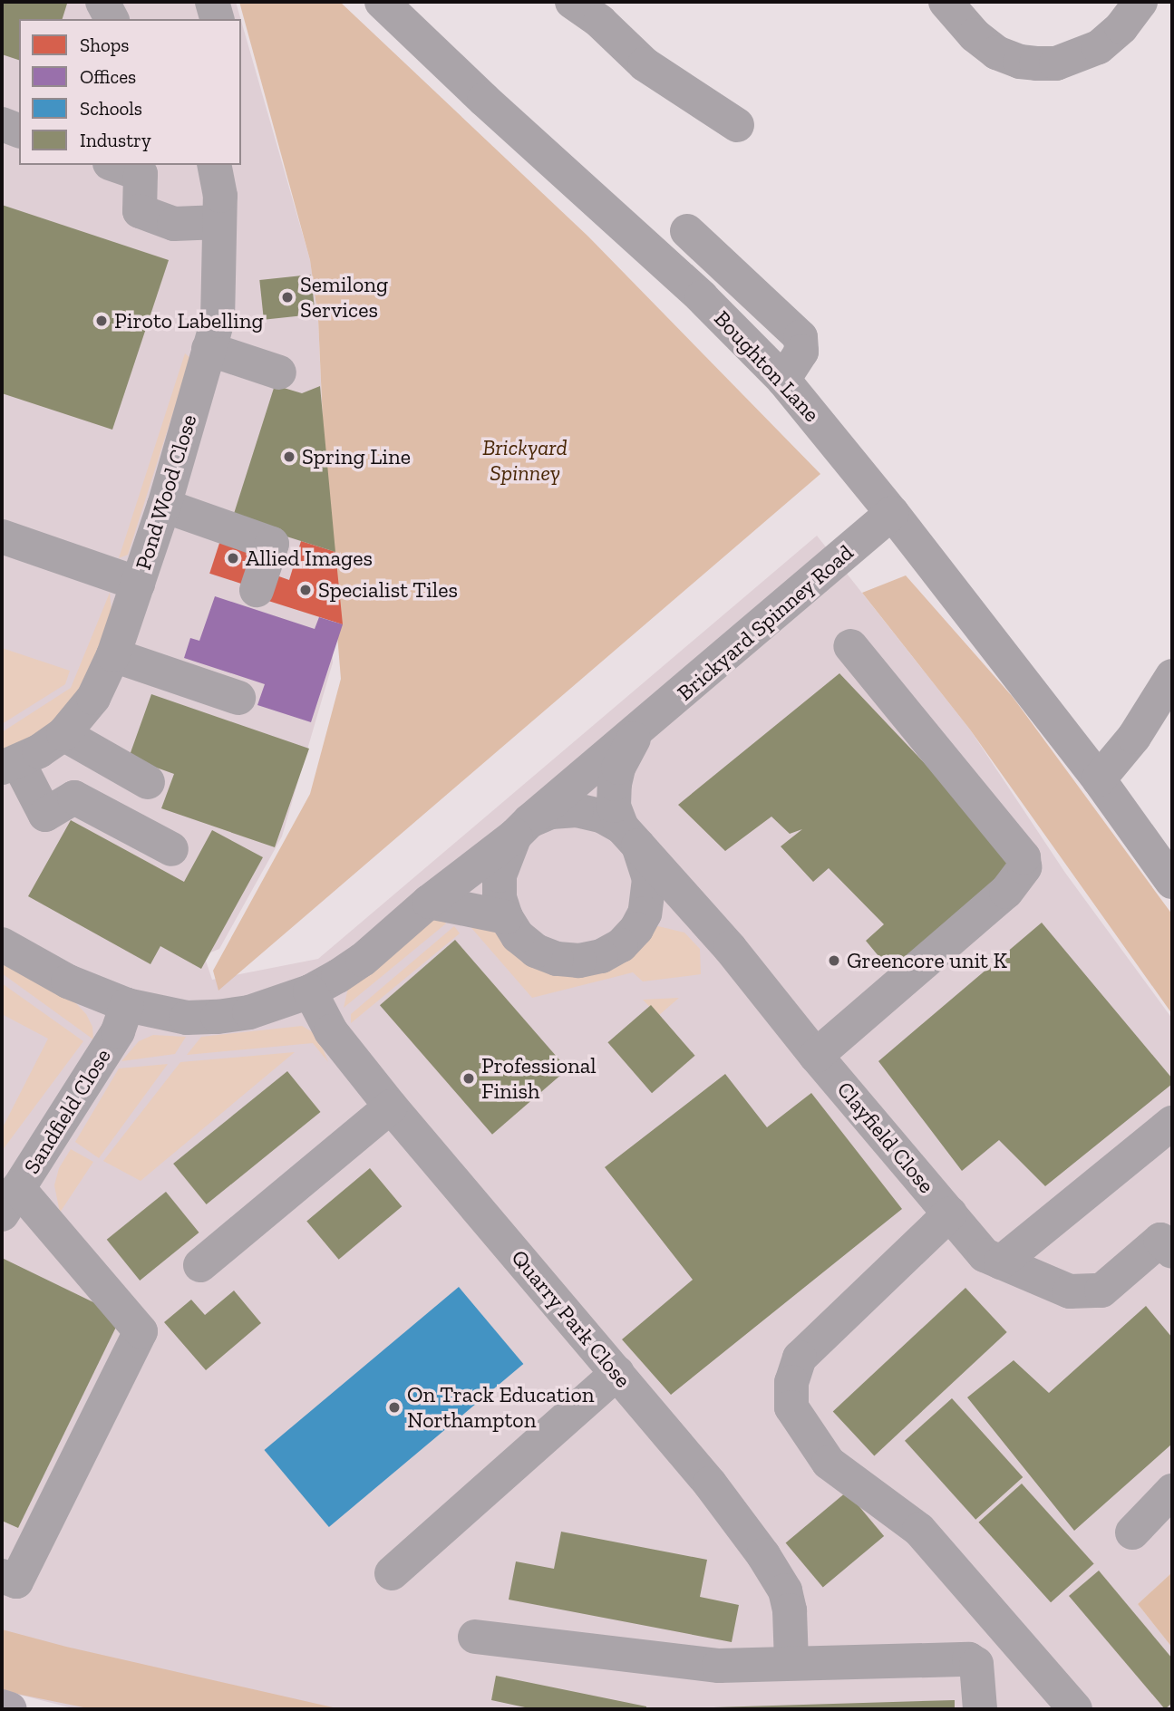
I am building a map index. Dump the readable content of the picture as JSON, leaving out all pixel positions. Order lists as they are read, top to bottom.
{
  "streets": {
    "street": [
      "Boughton Lane",
      "Pond Wood Close",
      "Brickyard Spinney Road",
      "Sandfield Close",
      "Clayfield Close",
      "Quarry Park Close"
    ]
  },
  "crossings": [
    ["Boughton Lane", "Brickyard Spinney Road"],
    ["Brickyard Spinney Road", "Sandfield Close"],
    ["Brickyard Spinney Road", "Clayfield Close"],
    ["Brickyard Spinney Road", "Quarry Park Close"]
  ],
  "parks": ["Brickyard Spinney"],
  "places": [
    "Semilong Services",
    "Piroto Labelling",
    "Spring Line",
    "Allied Images",
    "Specialist Tiles",
    "Greencore unit K",
    "Professional Finish",
    "On Track Education Northampton"
  ],
  "legend": [
    "Shops",
    "Offices",
    "Schools",
    "Industry"
  ]
}
